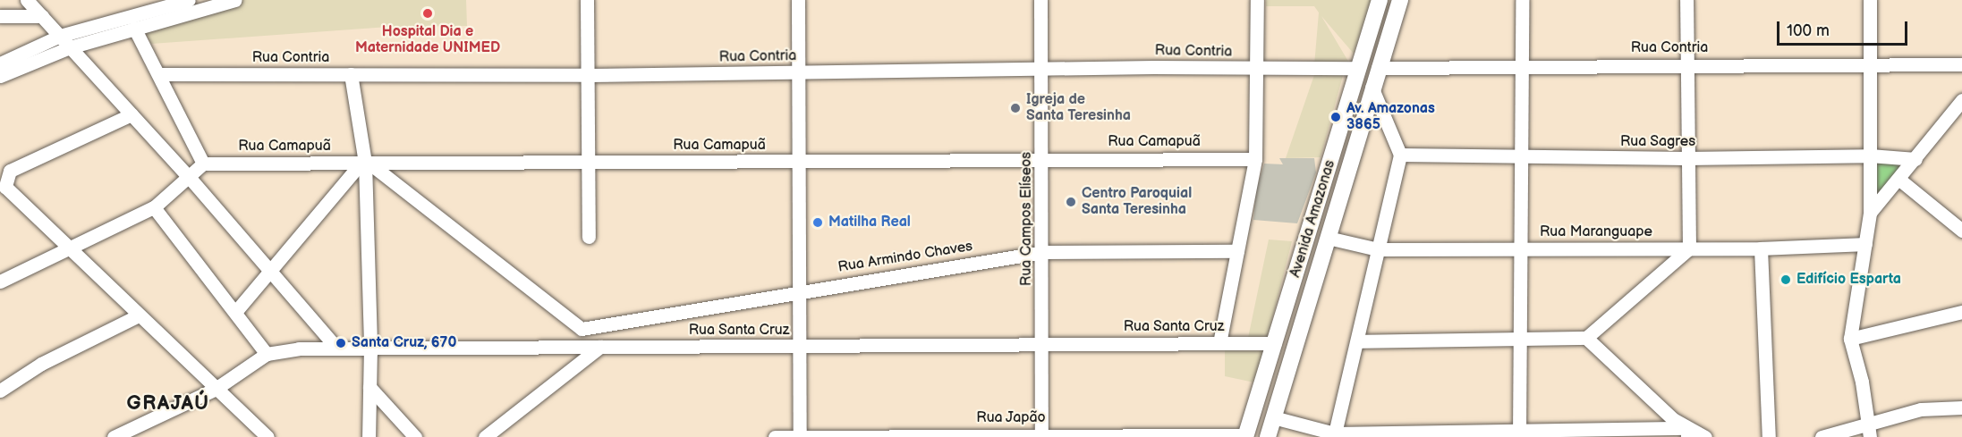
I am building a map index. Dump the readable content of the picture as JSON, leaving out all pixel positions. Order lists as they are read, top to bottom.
{
  "streets": {
    "main road": ["Avenida Amazonas"],
    "street": [
      "Rua Contria",
      "Rua Camapuã",
      "Rua Sagres",
      "Rua Campos Elíseos",
      "Rua Maranguape",
      "Rua Armindo Chaves",
      "Rua Santa Cruz",
      "Rua Japão"
    ]
  },
  "crossings": [
    ["Rua Contria", "Rua Campos Elíseos"],
    ["Rua Contria", "Avenida Amazonas"],
    ["Rua Camapuã", "Rua Campos Elíseos"],
    ["Rua Camapuã", "Rua Armindo Chaves"],
    ["Rua Campos Elíseos", "Rua Armindo Chaves"],
    ["Rua Campos Elíseos", "Rua Santa Cruz"],
    ["Rua Campos Elíseos", "Rua Japão"],
    ["Avenida Amazonas", "Rua Maranguape"],
    ["Avenida Amazonas", "Rua Santa Cruz"],
    ["Avenida Amazonas", "Rua Japão"]
  ],
  "districts": ["GRAJAÚ"],
  "places": [
    "Hospital Dia e Maternidade UNIMED",
    "Igreja de Santa Teresinha",
    "Av. Amazonas 3865",
    "Centro Paroquial Santa Teresinha",
    "Matilha Real",
    "Edifício Esparta",
    "Santa Cruz, 670"
  ],
  "scale_bar": "100 m"
}
